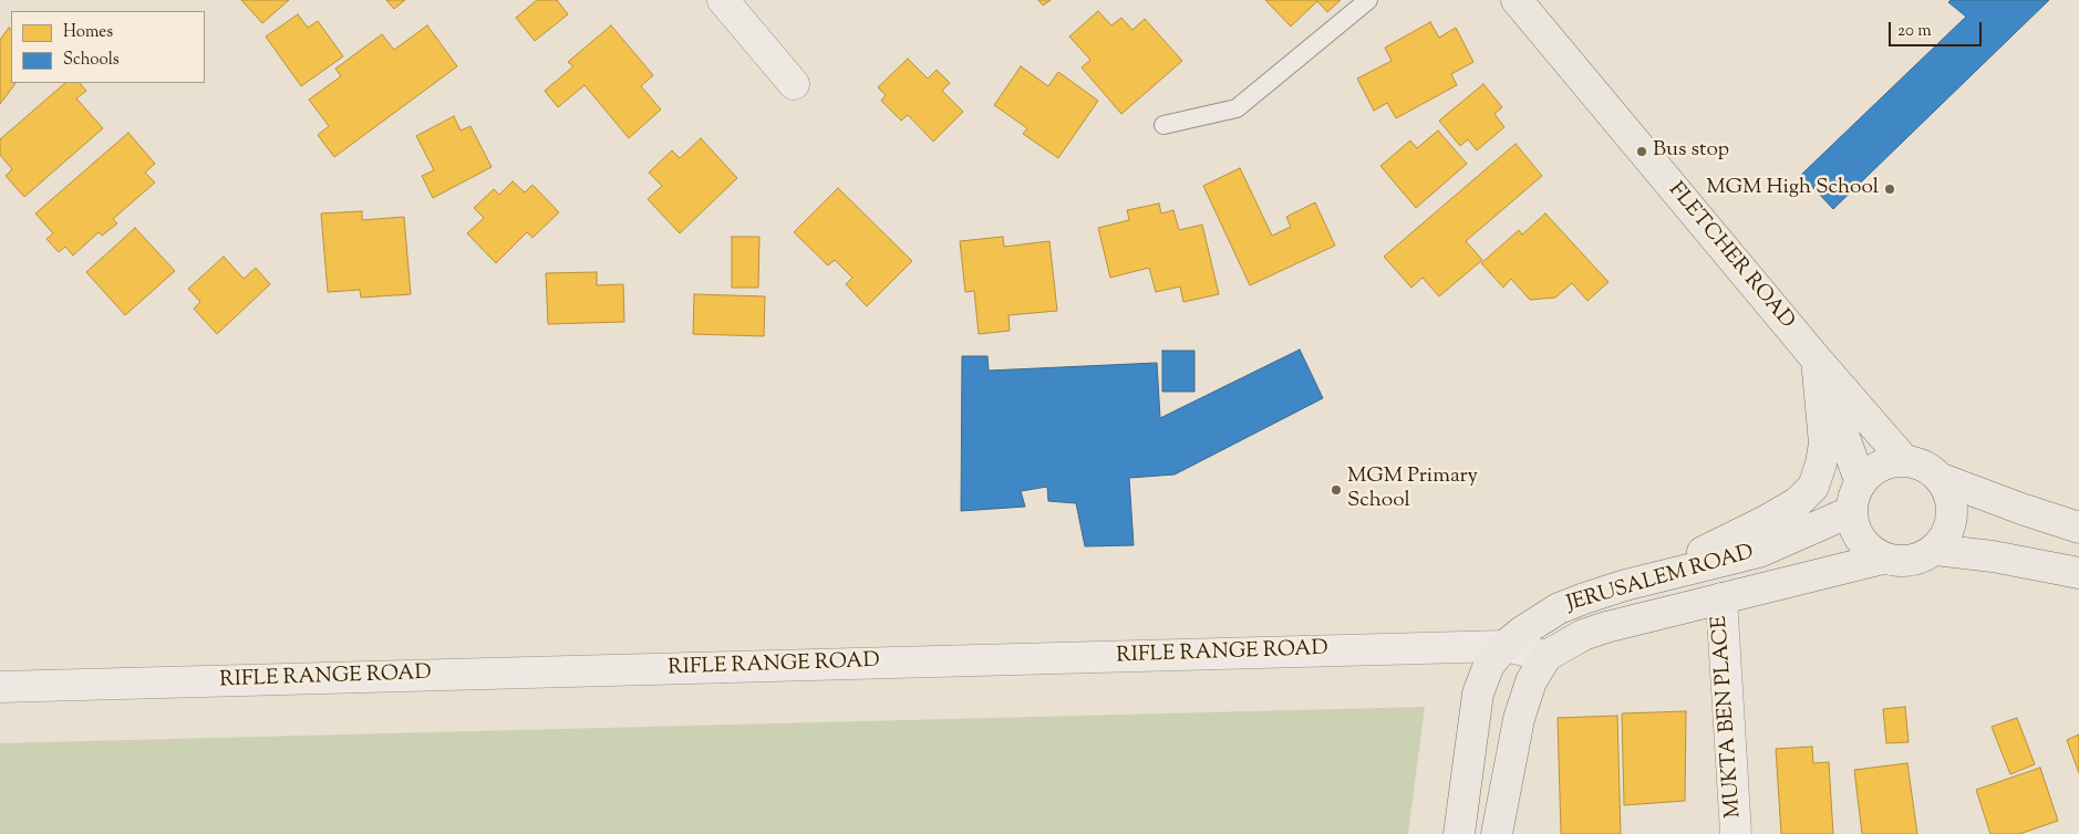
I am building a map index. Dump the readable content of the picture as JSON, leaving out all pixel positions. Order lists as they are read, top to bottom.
{
  "streets": {
    "main road": ["FLETCHER ROAD", "JERUSALEM ROAD"],
    "street": ["RIFLE RANGE ROAD", "MUKTA BEN PLACE"]
  },
  "crossings": [
    ["FLETCHER ROAD", "JERUSALEM ROAD"],
    ["JERUSALEM ROAD", "RIFLE RANGE ROAD"],
    ["JERUSALEM ROAD", "MUKTA BEN PLACE"]
  ],
  "places": ["Bus stop", "MGM High School", "MGM Primary School"],
  "legend": ["Homes", "Schools"],
  "scale_bar": "20 m"
}
